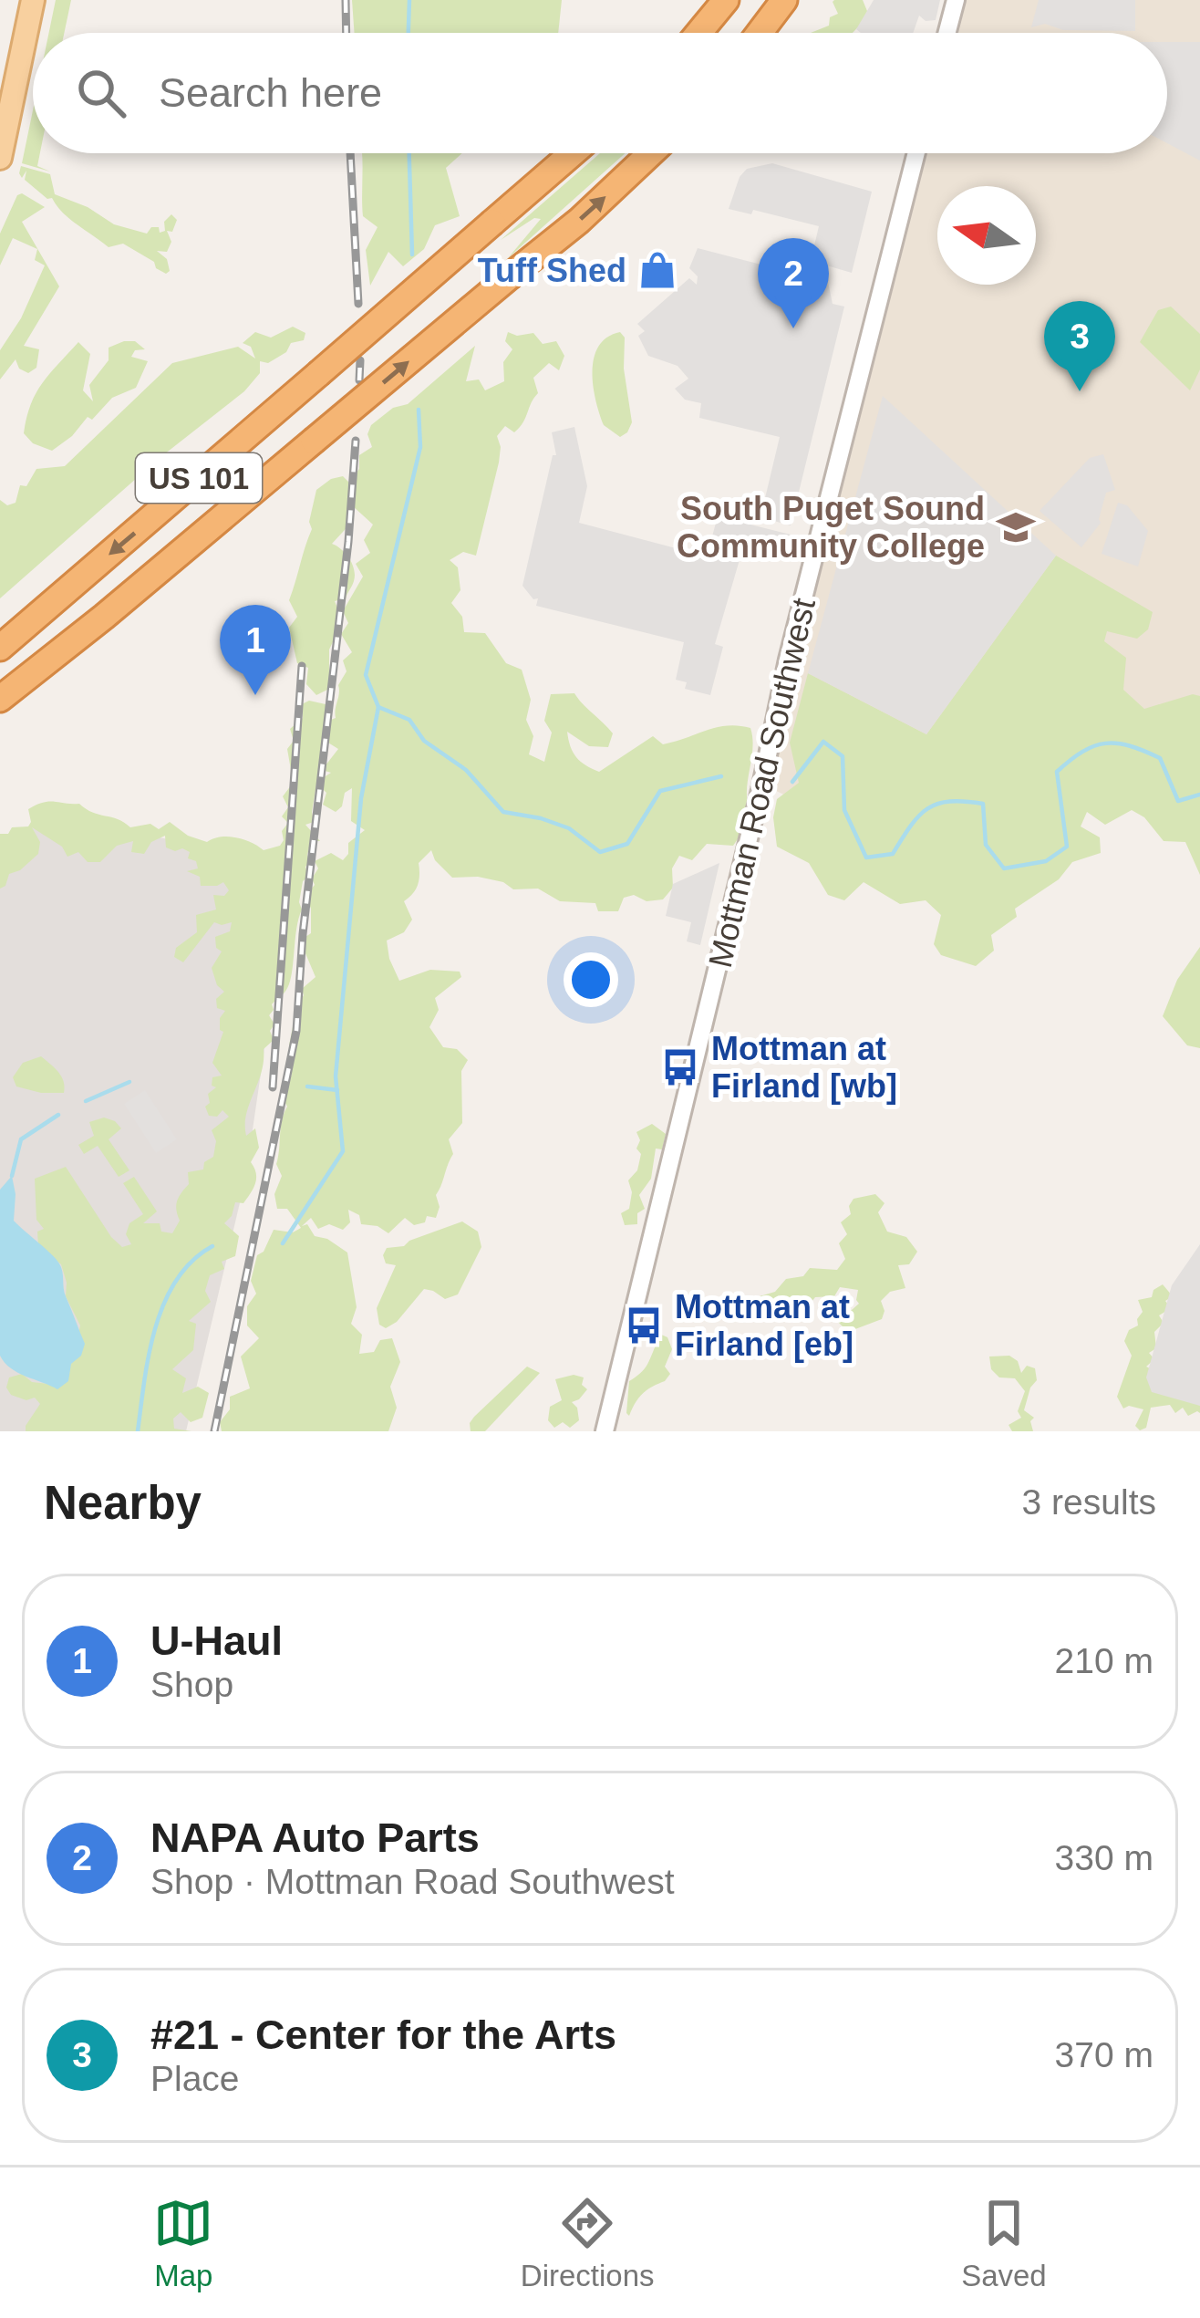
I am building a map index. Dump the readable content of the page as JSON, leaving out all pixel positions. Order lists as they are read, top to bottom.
{
  "streets": {
    "highway": ["US 101"],
    "street": ["Mottman Road Southwest"]
  },
  "places": {
    "shop": ["Tuff Shed"],
    "school or university": ["South Puget Sound Community College"],
    "bus stop": ["Mottman at Firland [wb]", "Mottman at Firland [eb]"]
  },
  "north": "left",
  "page": {
    "search": "Search here",
    "pins": ["2", "3", "1"],
    "heading": ["Nearby", "3 results"],
    "list": [
      {
        "mark": "1",
        "name": "U-Haul",
        "note": "Shop",
        "value": "210 m"
      },
      {
        "mark": "2",
        "name": "NAPA Auto Parts",
        "note": "Shop · Mottman Road Southwest",
        "value": "330 m"
      },
      {
        "mark": "3",
        "name": "#21 - Center for the Arts",
        "note": "Place",
        "value": "370 m"
      }
    ],
    "nav": ["Map", "Directions", "Saved"]
  }
}
